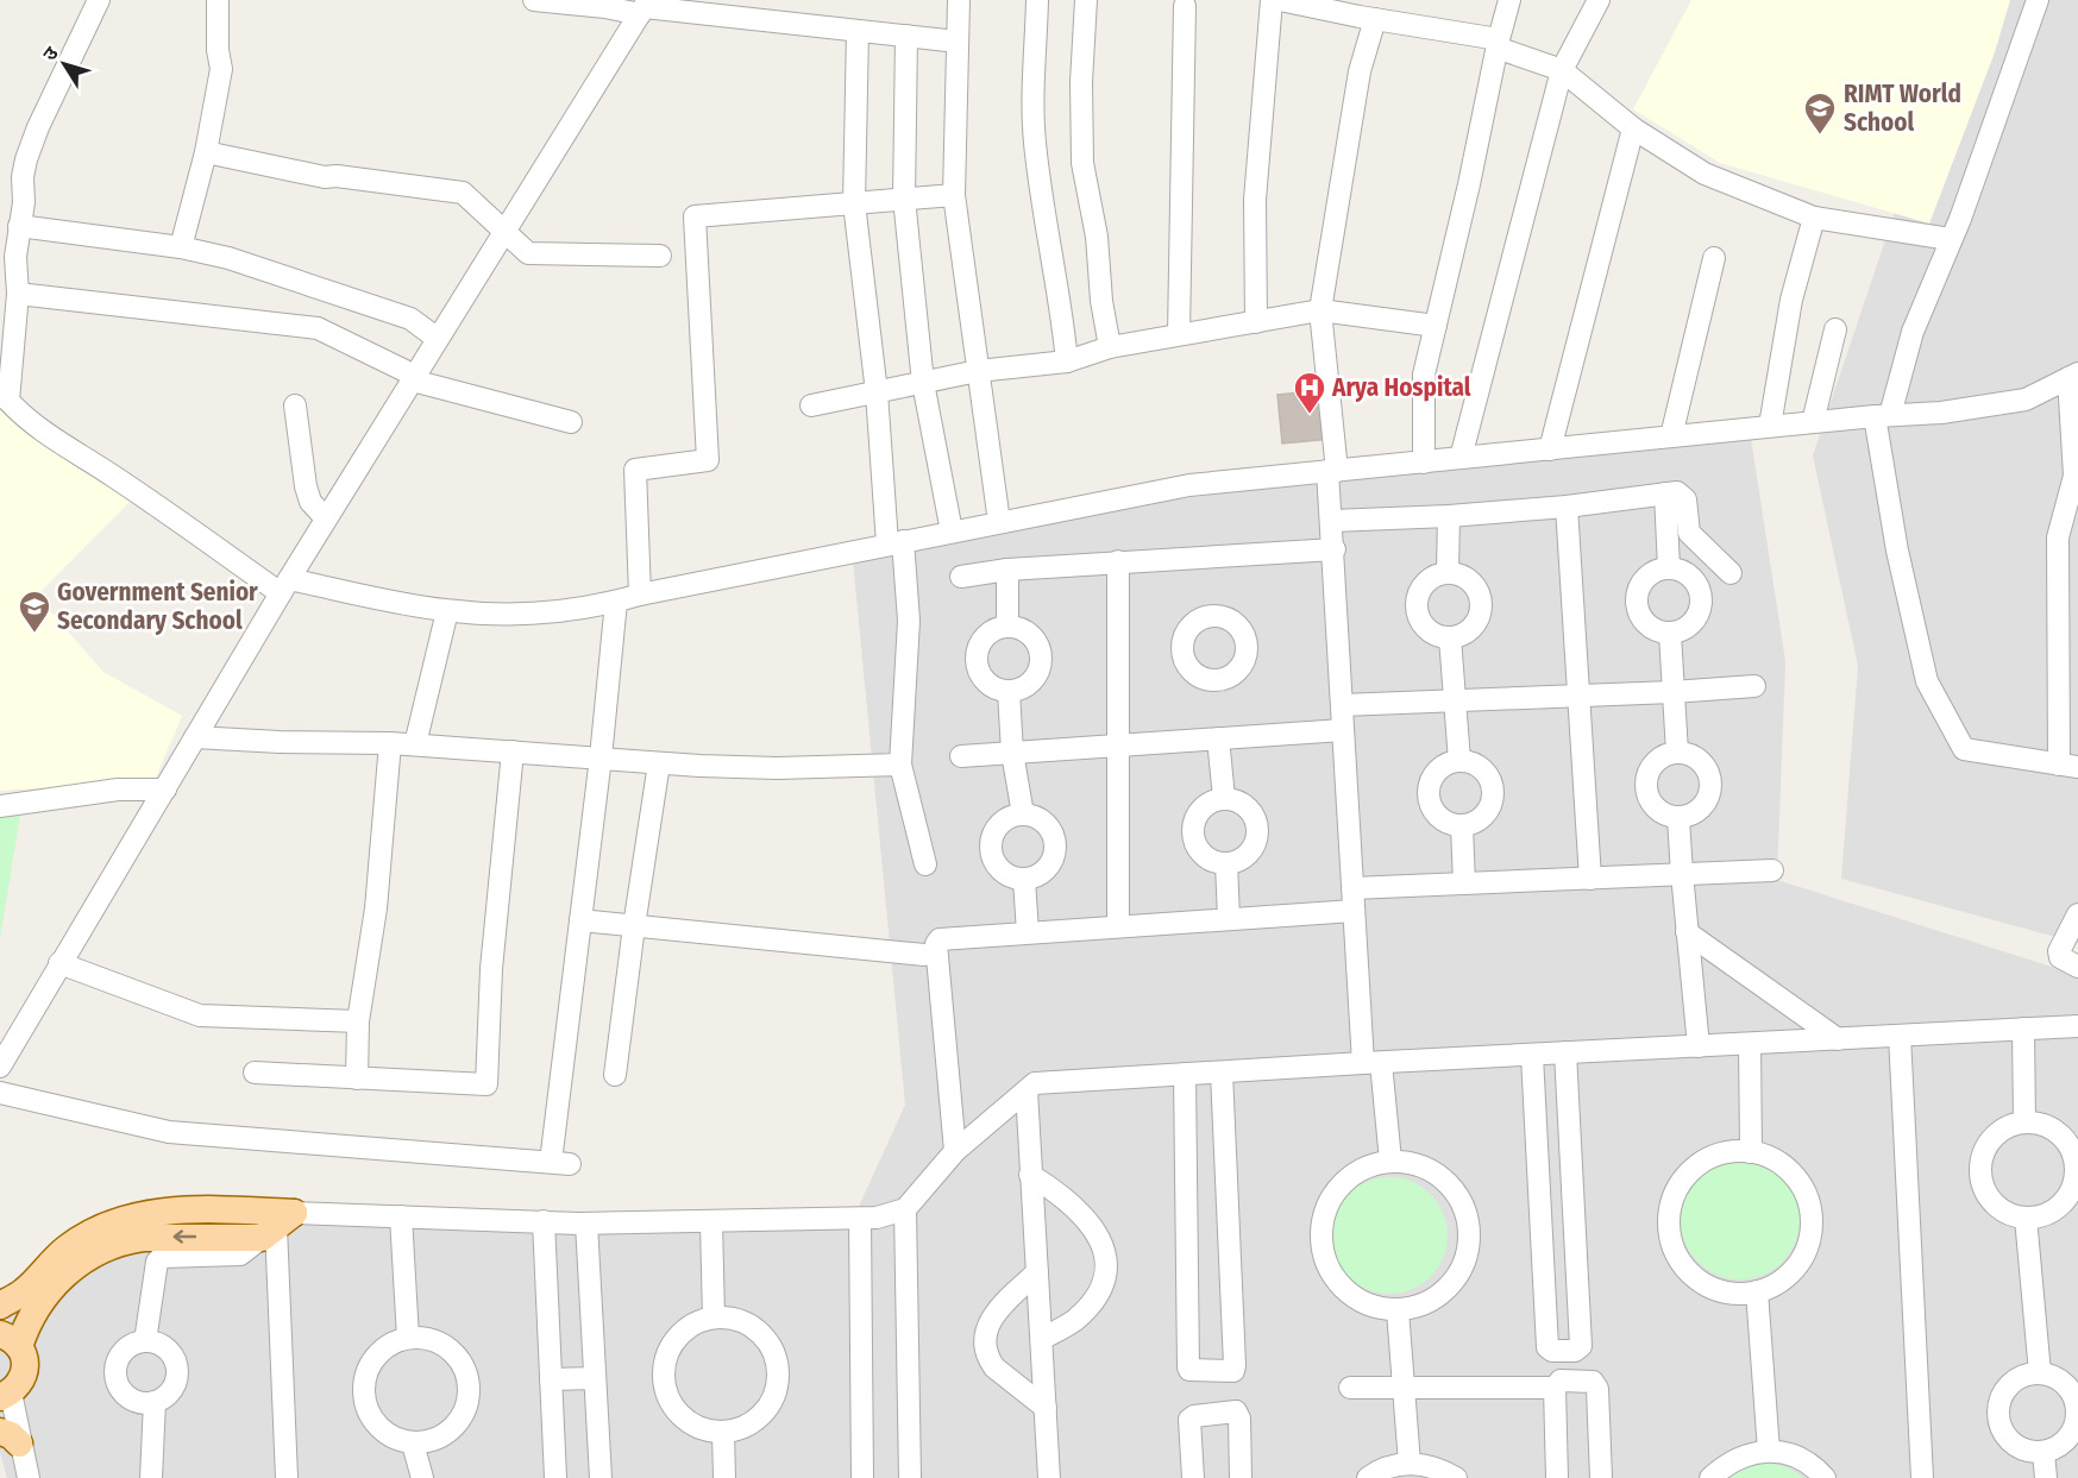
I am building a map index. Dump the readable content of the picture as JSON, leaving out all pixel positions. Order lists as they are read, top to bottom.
{
  "places": {
    "school or university": ["RIMT World School", "Government Senior Secondary School"],
    "hospital": ["Arya Hospital"]
  },
  "north": "top left"
}
